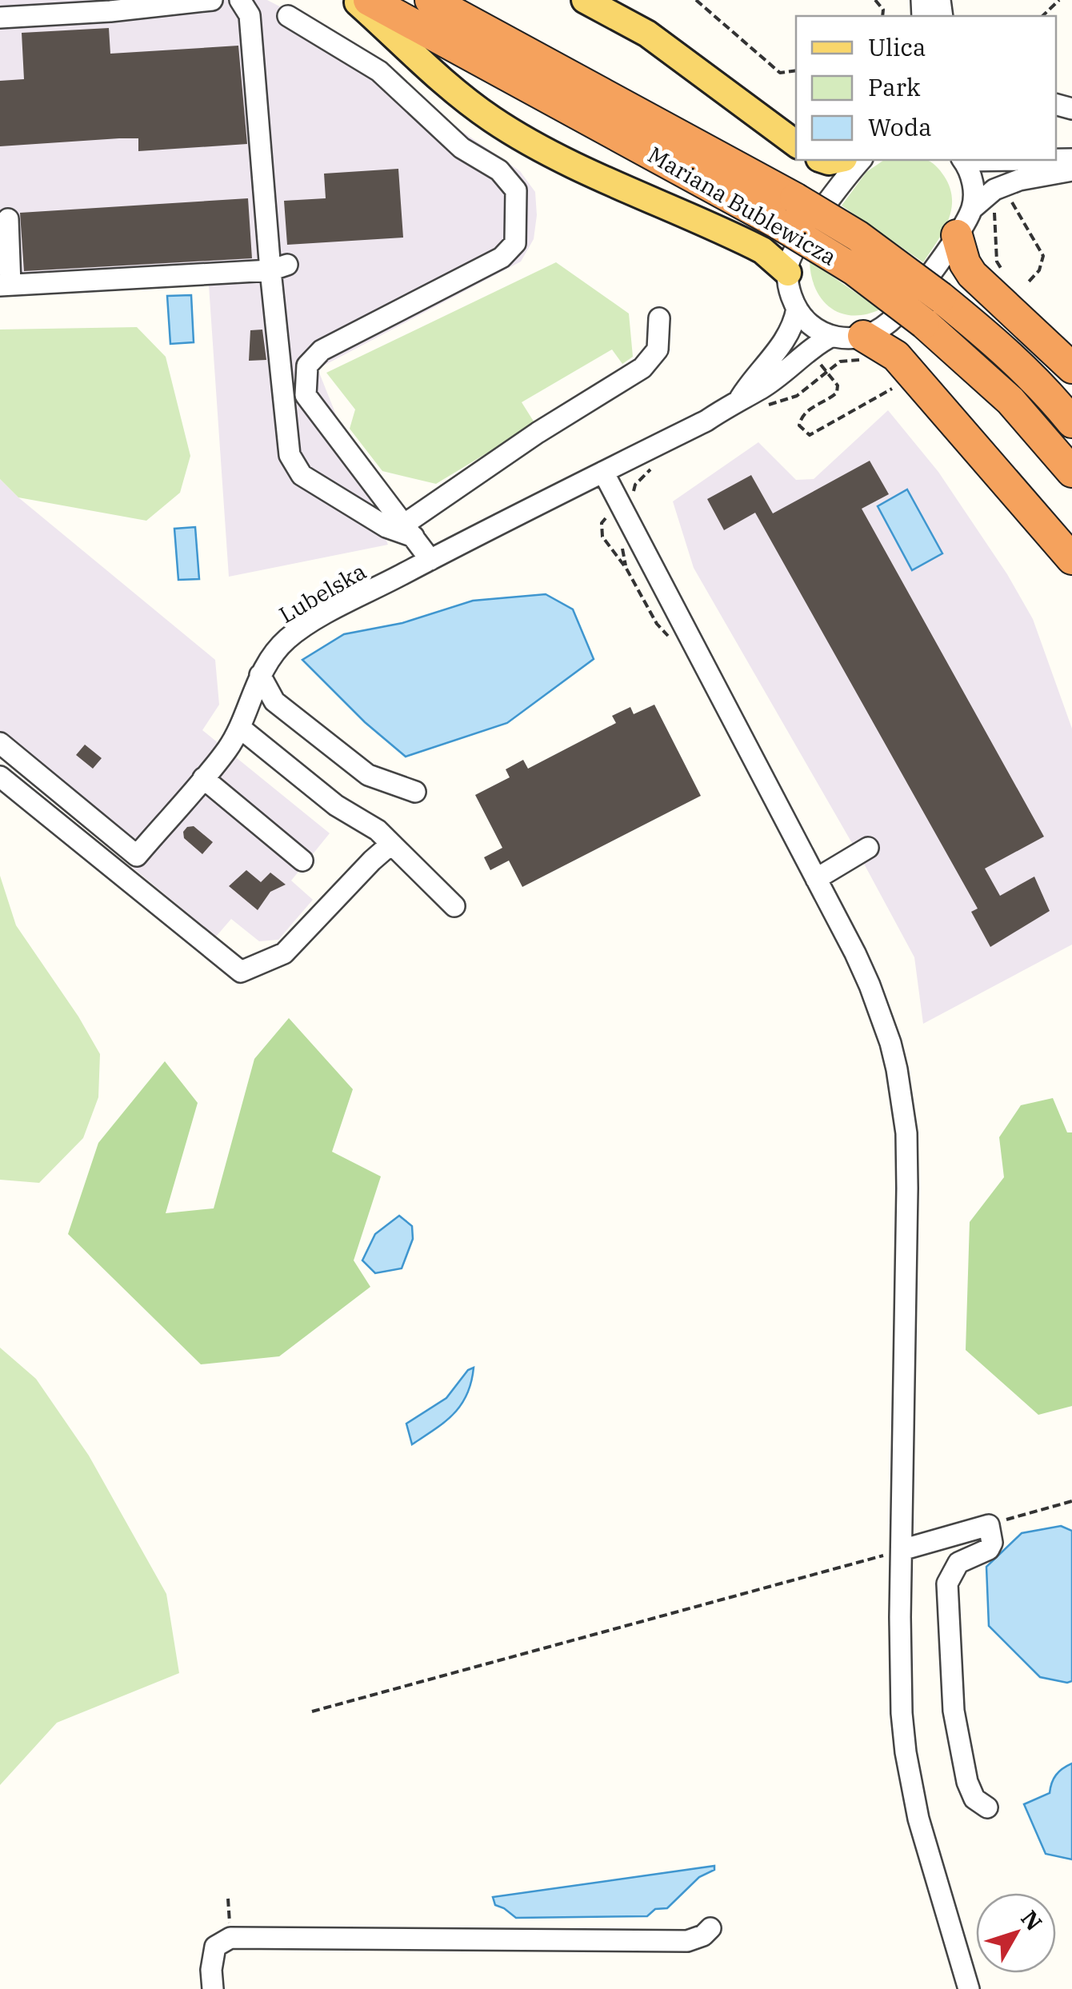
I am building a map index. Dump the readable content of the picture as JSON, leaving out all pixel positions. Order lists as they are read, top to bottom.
{
  "streets": {
    "highway": ["Mariana Bublewicza"],
    "street": ["Lubelska"]
  },
  "legend": ["Ulica", "Park", "Woda"],
  "north": "top right"
}
